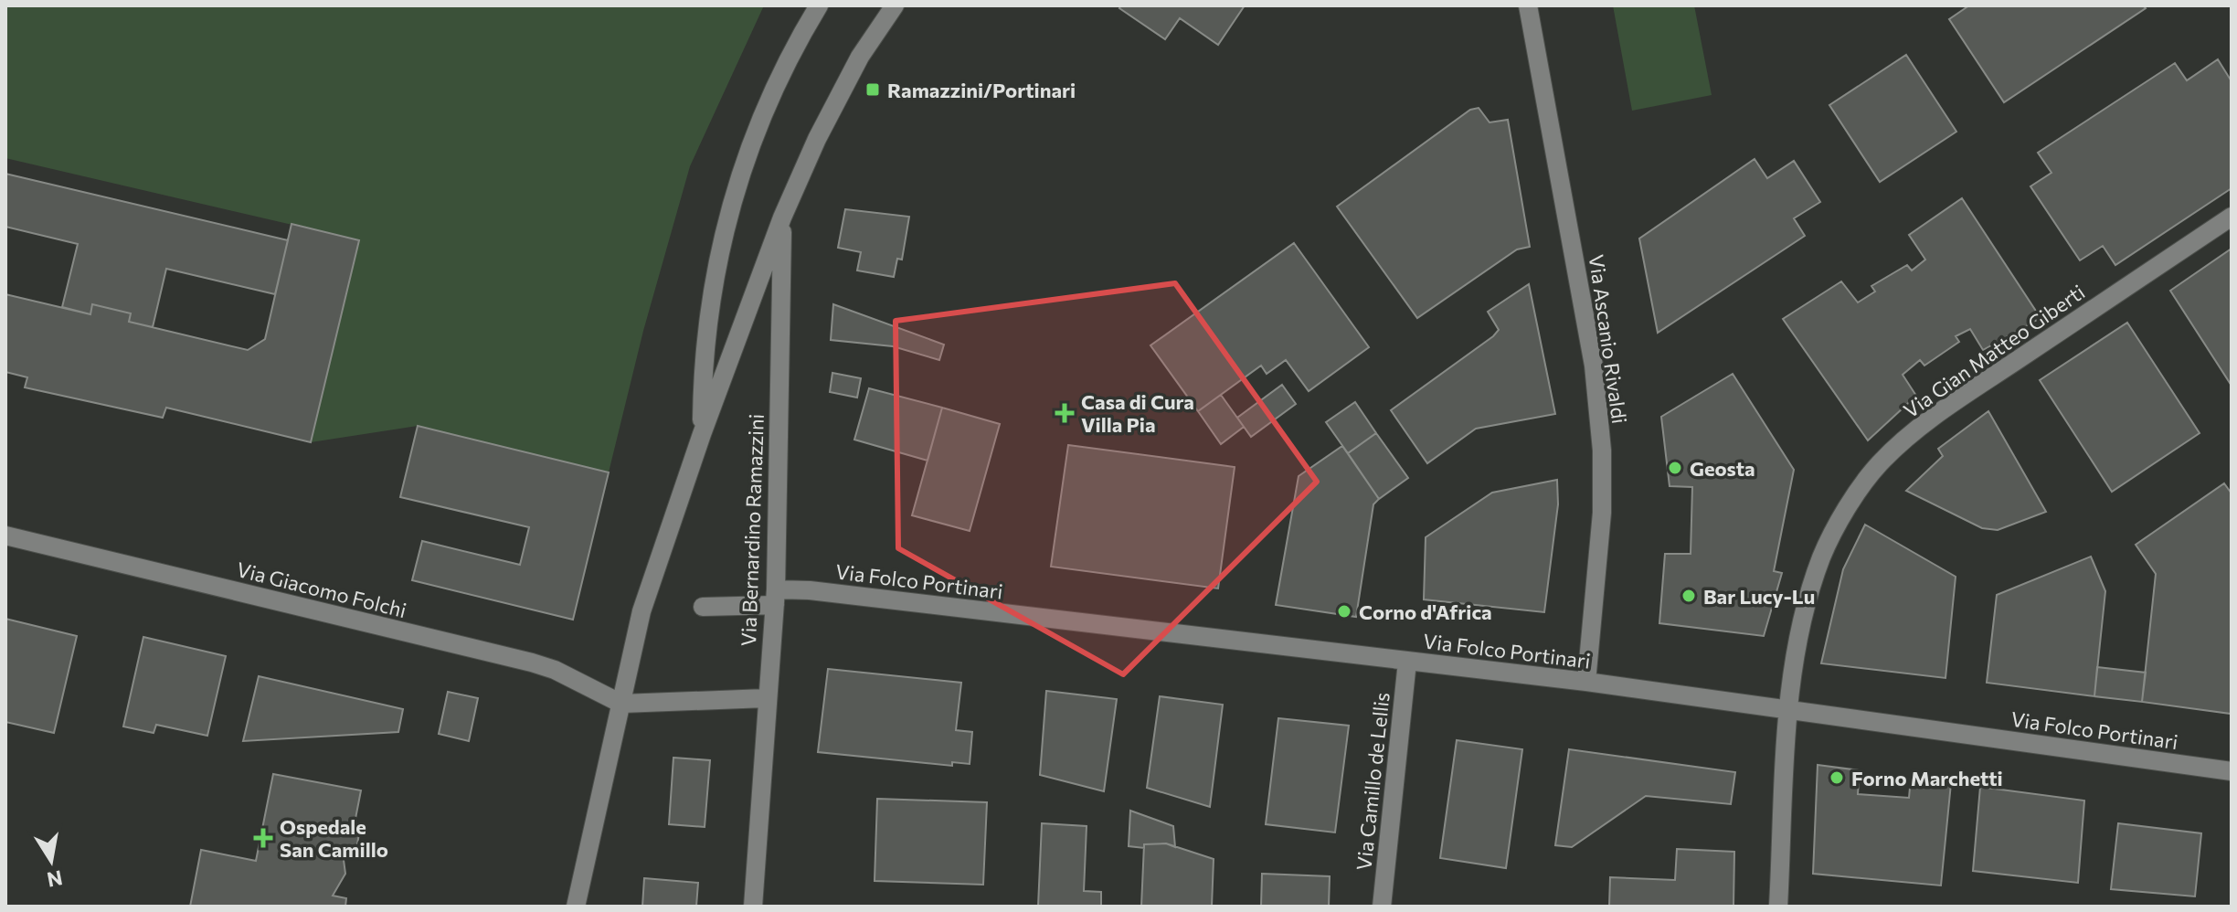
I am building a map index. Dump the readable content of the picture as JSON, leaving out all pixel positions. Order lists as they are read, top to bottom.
{
  "streets": {
    "street": [
      "Via Ascanio Rivaldi",
      "Via Gian Matteo Giberti",
      "Via Bernardino Ramazzini",
      "Via Folco Portinari",
      "Via Giacomo Folchi",
      "Via Camillo de Lellis"
    ]
  },
  "crossings": [
    ["Via Ascanio Rivaldi", "Via Folco Portinari"],
    ["Via Gian Matteo Giberti", "Via Folco Portinari"],
    ["Via Bernardino Ramazzini", "Via Folco Portinari"],
    ["Via Bernardino Ramazzini", "Via Giacomo Folchi"],
    ["Via Folco Portinari", "Via Camillo de Lellis"]
  ],
  "places": {
    "transit": ["Ramazzini/Portinari"],
    "health": ["Casa di Cura Villa Pia", "Ospedale San Camillo"],
    "other": [
      "Geosta",
      "Bar Lucy-Lu",
      "Corno d'Africa",
      "Forno Marchetti"
    ]
  },
  "north": "bottom"
}
